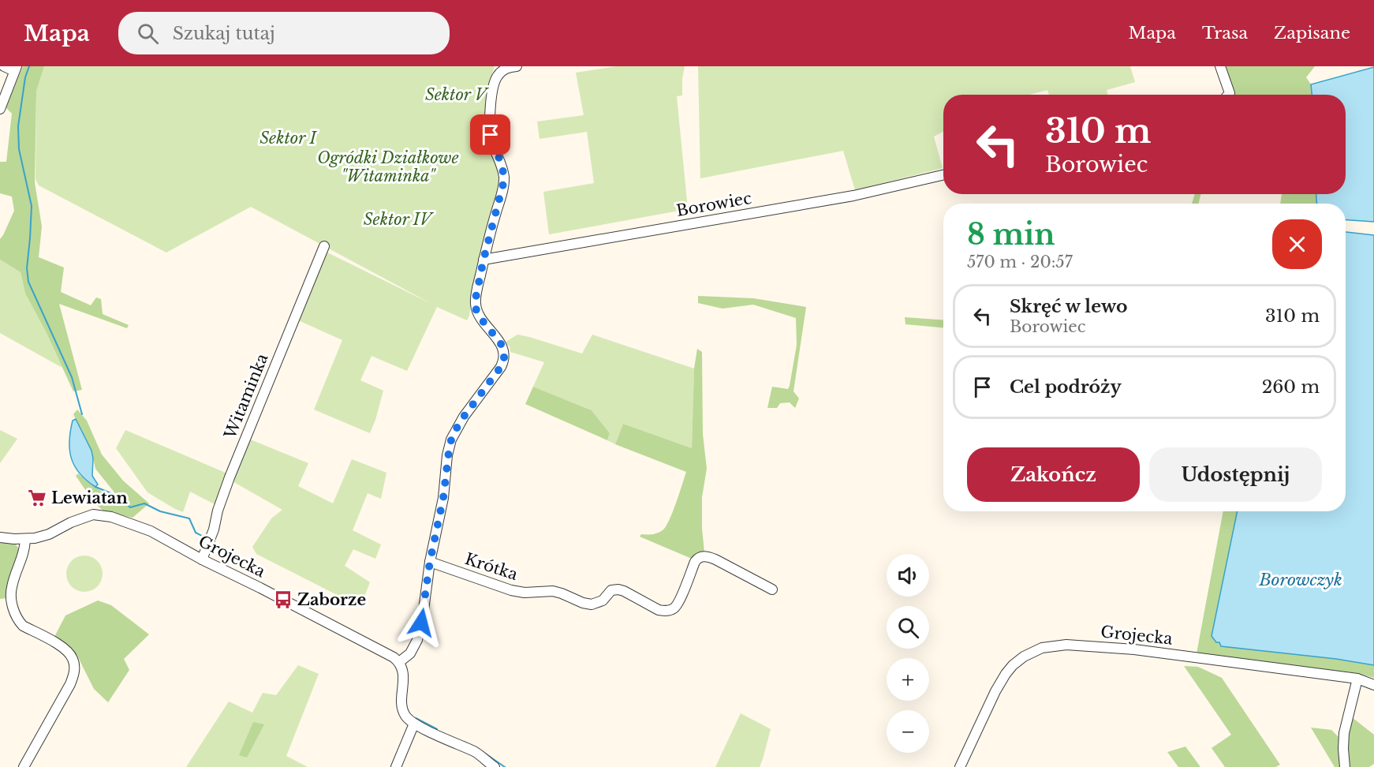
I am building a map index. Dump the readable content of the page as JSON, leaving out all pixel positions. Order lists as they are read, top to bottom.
{
  "streets": {
    "street": [
      "Borowiec",
      "Witaminka",
      "Grojecka",
      "Krótka"
    ]
  },
  "crossings": [
    ["Witaminka", "Grojecka"]
  ],
  "water": ["Borowczyk"],
  "parks": [
    "Sektor V",
    "Sektor I",
    "Ogródki Działkowe \"Witaminka\"",
    "Sektor IV"
  ],
  "places": {
    "supermarket": ["Lewiatan"],
    "bus stop": ["Zaborze"]
  },
  "page": {
    "header": "Mapa",
    "search": "Szukaj tutaj",
    "nav": ["Mapa", "Trasa", "Zapisane"],
    "turn": ["310 m", "Borowiec"],
    "heading": ["8 min", "570 m · 20:57"],
    "list": [
      {
        "name": "Skręć w lewo",
        "note": "Borowiec",
        "value": "310 m"
      },
      {
        "name": "Cel podróży",
        "value": "260 m"
      }
    ],
    "buttons": ["Zakończ", "Udostępnij"],
    "map_buttons": ["+", "−"]
  }
}
